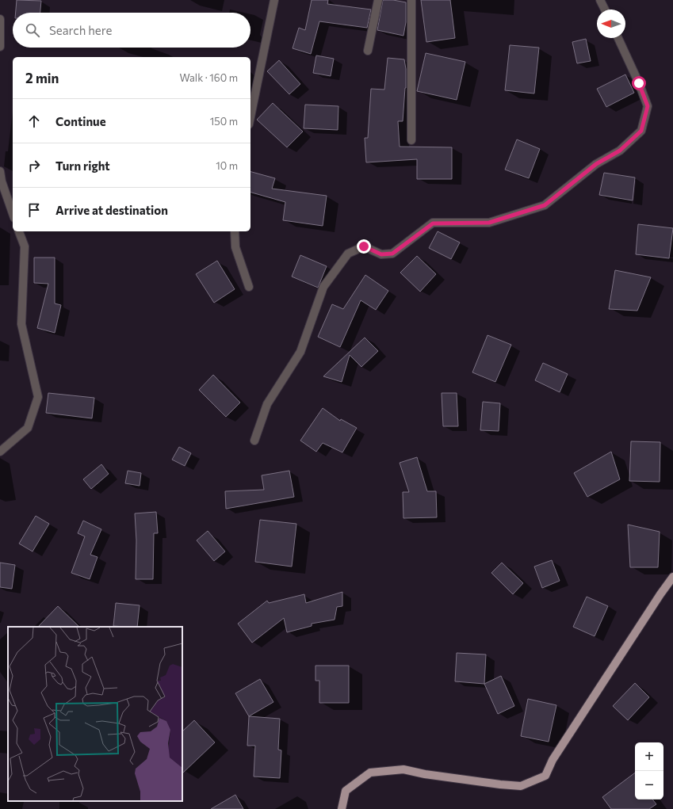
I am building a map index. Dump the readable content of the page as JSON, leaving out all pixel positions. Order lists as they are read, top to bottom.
{
  "north": "left",
  "page": {
    "search": "Search here",
    "heading": ["2 min", "Walk · 160 m"],
    "list": [
      ["Continue", "150 m"],
      ["Turn right", "10 m"],
      "Arrive at destination"
    ],
    "map_buttons": ["+", "−"]
  }
}
